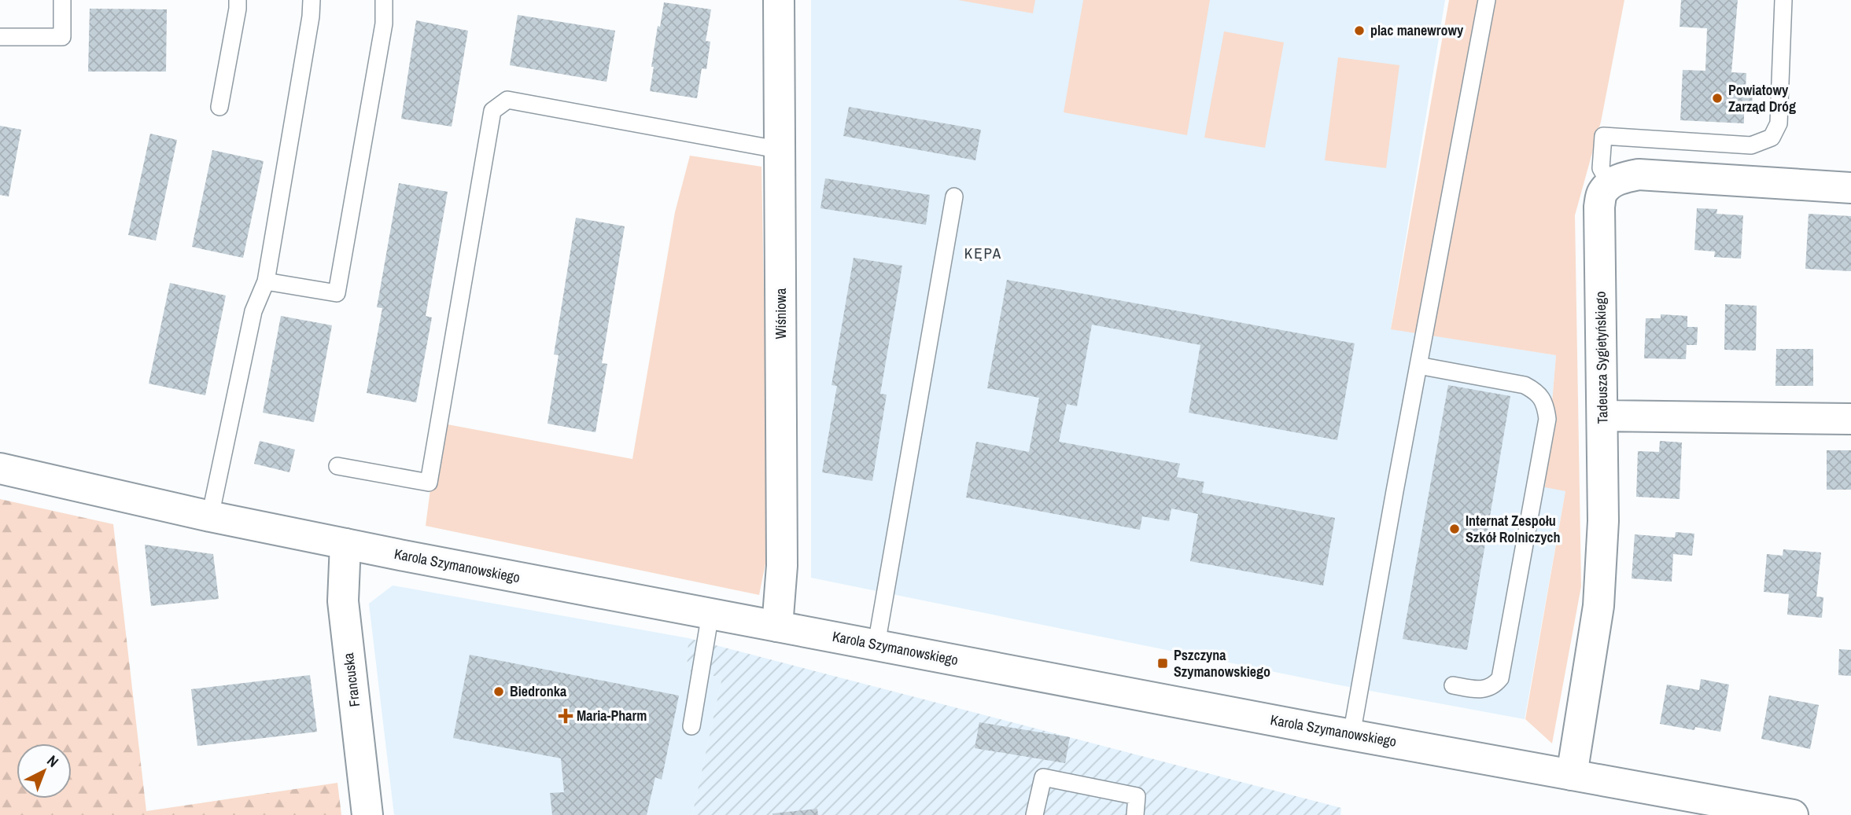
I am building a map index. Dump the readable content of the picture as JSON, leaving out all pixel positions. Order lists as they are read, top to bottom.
{
  "streets": {
    "street": [
      "Wiśniowa",
      "Tadeusza Sygietyńskiego",
      "Karola Szymanowskiego",
      "Francuska"
    ]
  },
  "crossings": [
    ["Wiśniowa", "Karola Szymanowskiego"],
    ["Tadeusza Sygietyńskiego", "Karola Szymanowskiego"],
    ["Karola Szymanowskiego", "Francuska"]
  ],
  "districts": ["KĘPA"],
  "places": {
    "other": [
      "plac manewrowy",
      "Powiatowy Zarząd Dróg",
      "Internat Zespołu Szkół Rolniczych",
      "Biedronka"
    ],
    "transit": ["Pszczyna Szymanowskiego"],
    "health": ["Maria-Pharm"]
  },
  "north": "top right"
}
